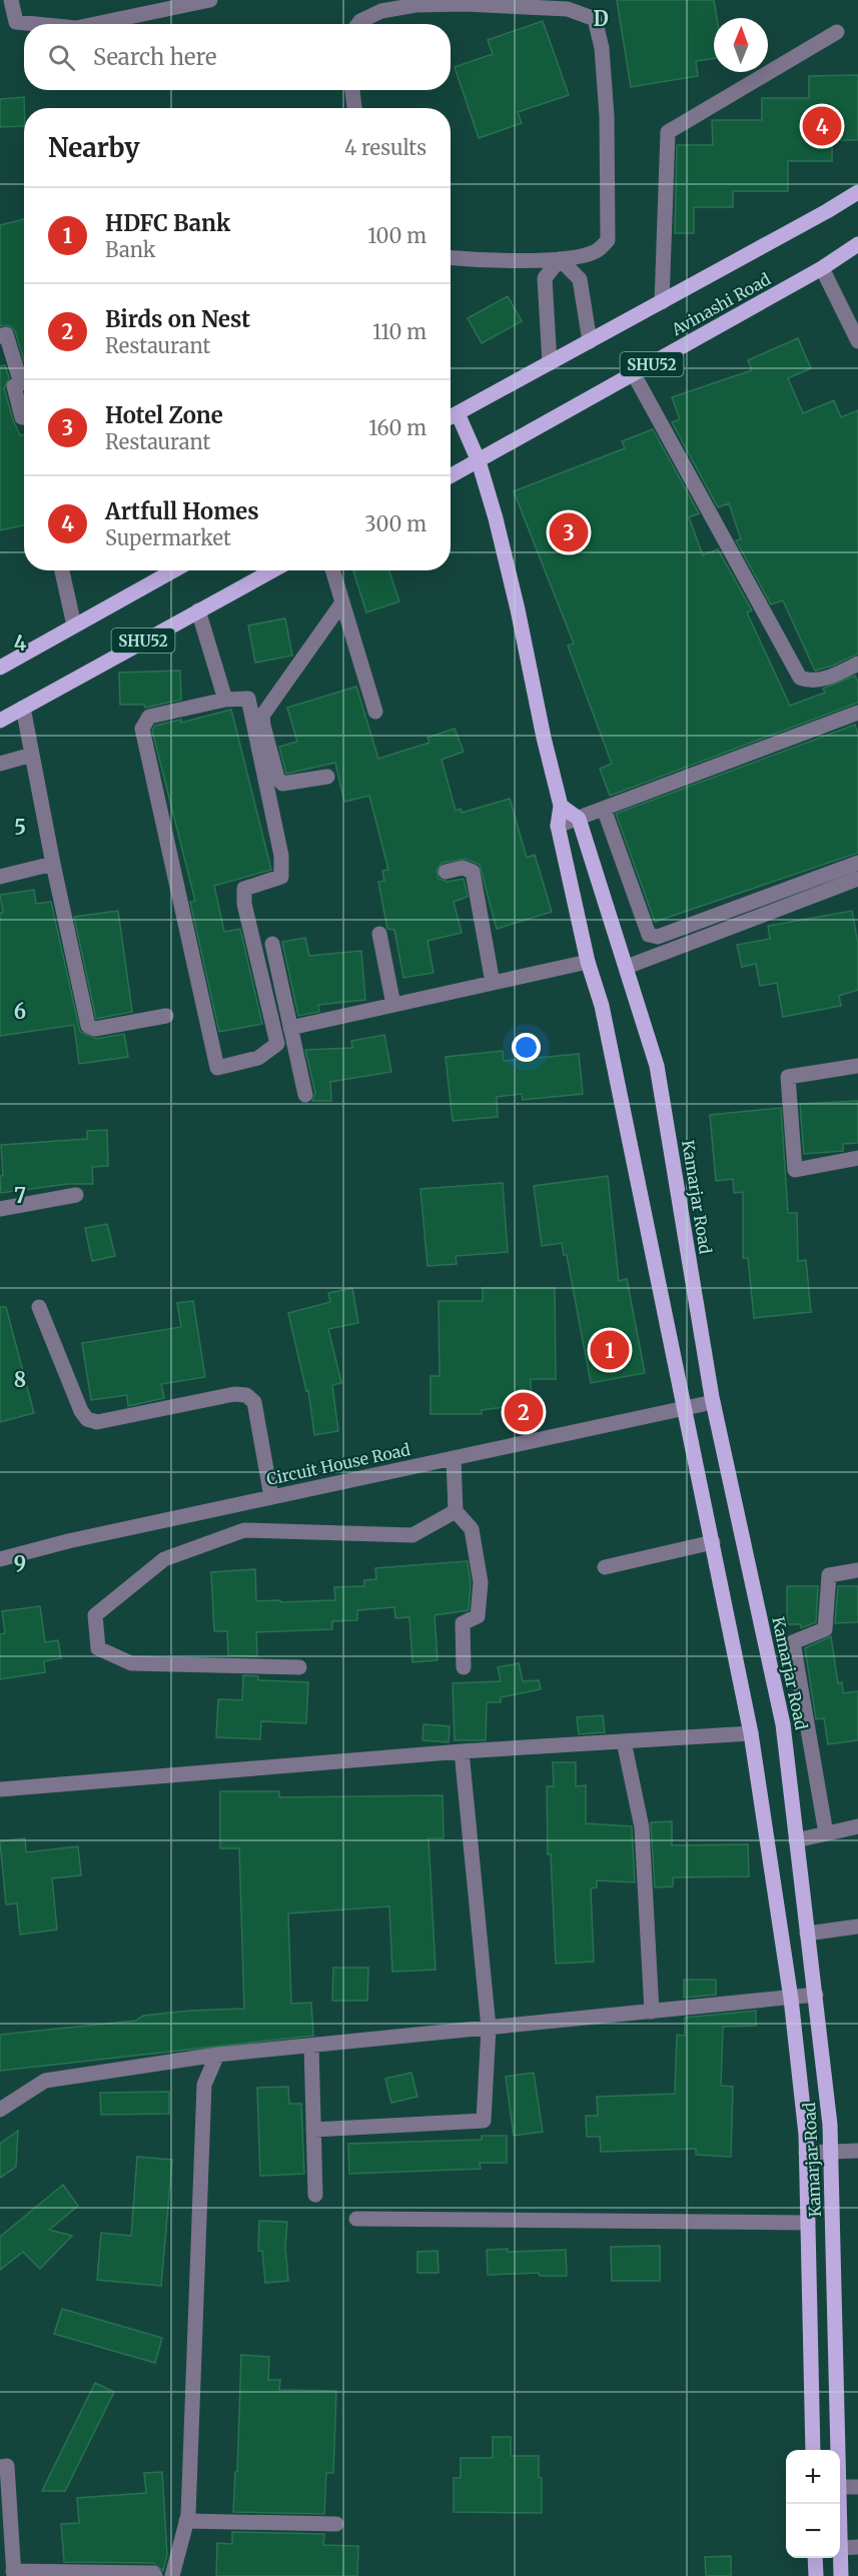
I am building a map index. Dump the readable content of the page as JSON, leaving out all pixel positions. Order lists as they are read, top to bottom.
{
  "streets": {
    "main road": ["Avinashi Road", "SHU52", "Kamarjar Road"],
    "street": ["Circuit House Road"]
  },
  "crossings": [
    ["Kamarjar Road", "Circuit House Road"]
  ],
  "north": "top",
  "page": {
    "search": "Search here",
    "pins": [
      "4",
      "3",
      "1",
      "2"
    ],
    "heading": ["Nearby", "4 results"],
    "list": [
      {
        "mark": "1",
        "name": "HDFC Bank",
        "note": "Bank",
        "value": "100 m"
      },
      {
        "mark": "2",
        "name": "Birds on Nest",
        "note": "Restaurant",
        "value": "110 m"
      },
      {
        "mark": "3",
        "name": "Hotel Zone",
        "note": "Restaurant",
        "value": "160 m"
      },
      {
        "mark": "4",
        "name": "Artfull Homes",
        "note": "Supermarket",
        "value": "300 m"
      }
    ],
    "map_buttons": ["+", "−"]
  },
  "grid": {
    "columns": ["D"],
    "rows": [
      "4",
      "5",
      "6",
      "7",
      "8",
      "9"
    ]
  }
}
